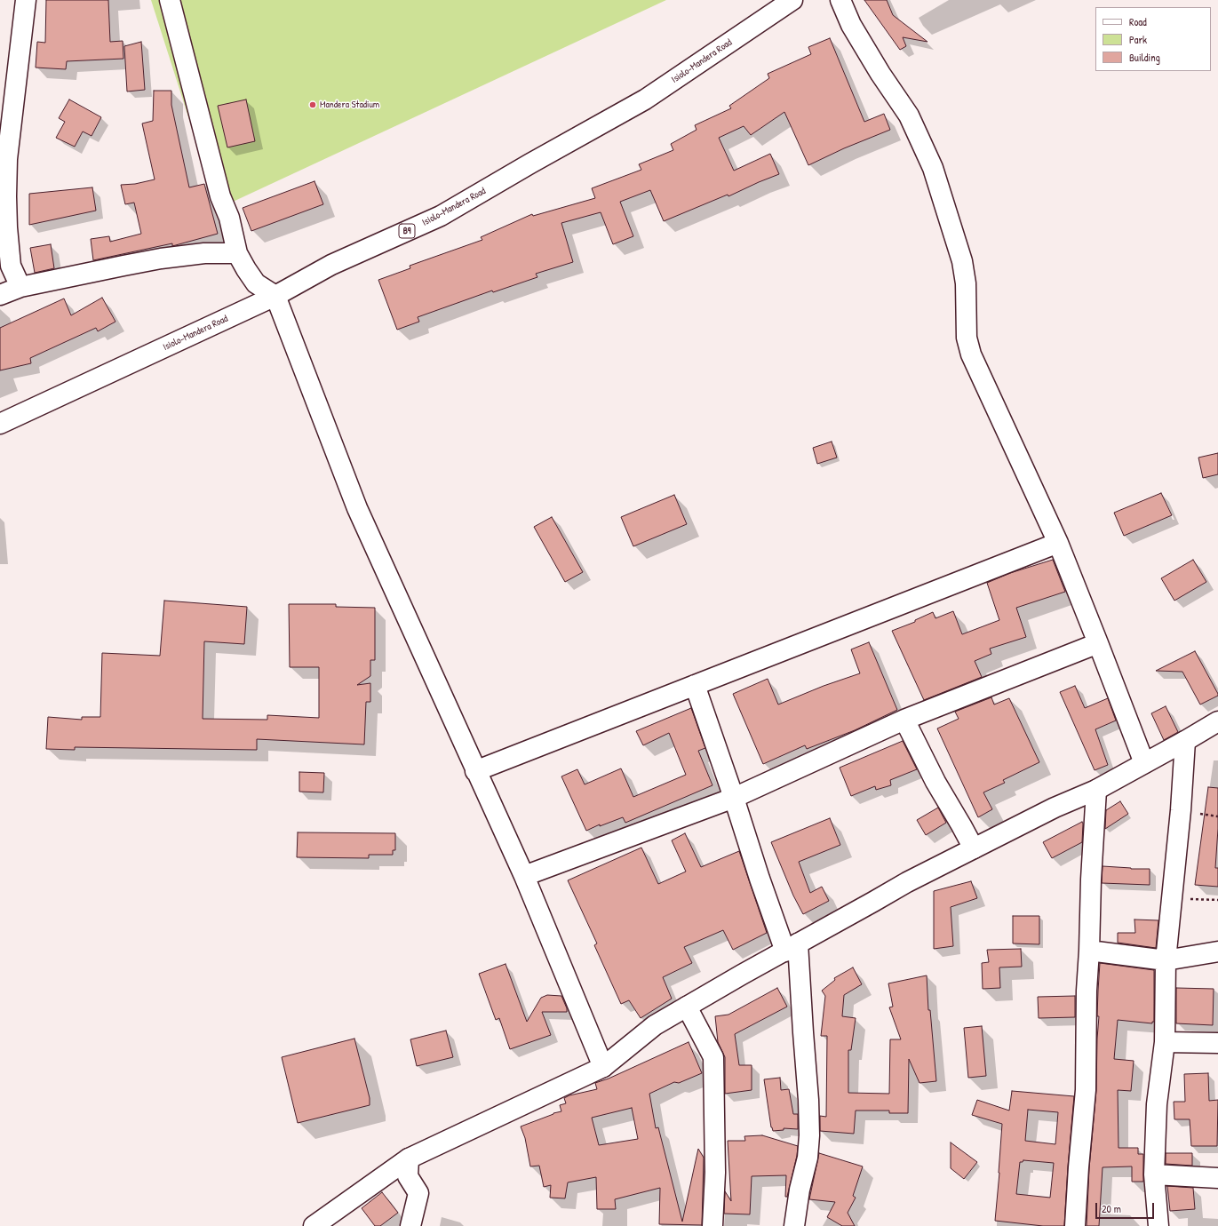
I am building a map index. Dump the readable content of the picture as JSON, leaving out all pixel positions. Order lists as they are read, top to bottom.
{
  "streets": {
    "main road": ["Isiolo-Mandera Road", "B9"]
  },
  "places": ["Mandera Stadium"],
  "legend": ["Road", "Park", "Building"],
  "scale_bar": "20 m"
}
